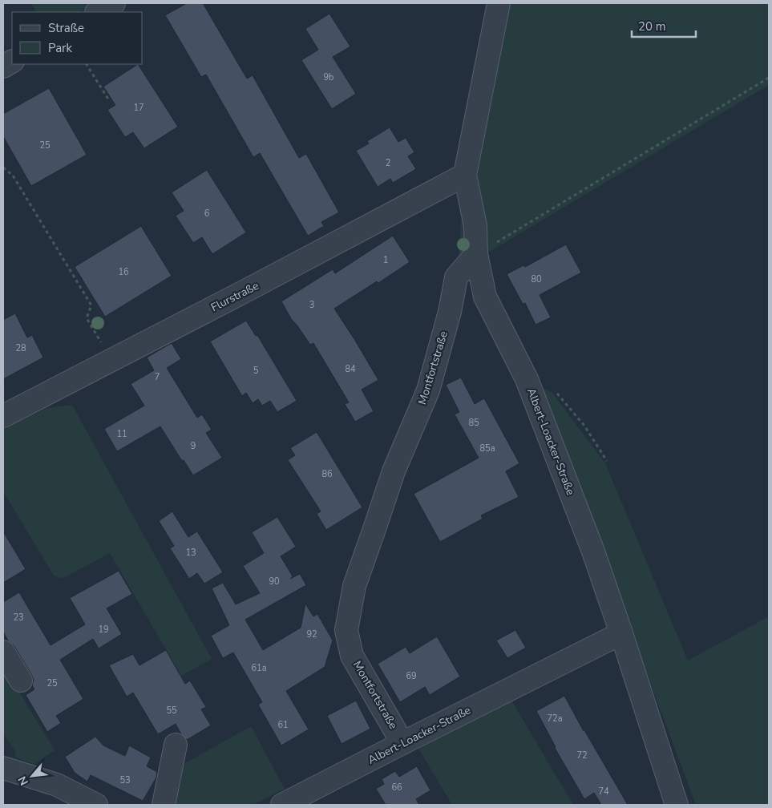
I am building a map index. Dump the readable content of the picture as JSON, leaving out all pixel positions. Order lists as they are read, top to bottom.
{
  "streets": {
    "street": ["Flurstraße", "Montfortstraße", "Albert-Loacker-Straße"]
  },
  "crossings": [
    ["Montfortstraße", "Albert-Loacker-Straße"]
  ],
  "house_numbers": [
    "9b",
    "17",
    "25",
    "2",
    "6",
    "1",
    "16",
    "80",
    "3",
    "28",
    "84",
    "5",
    "7",
    "85",
    "11",
    "9",
    "85a",
    "86",
    "13",
    "90",
    "23",
    "19",
    "92",
    "61a",
    "69",
    "25",
    "55",
    "72a",
    "61",
    "72",
    "53",
    "66",
    "74"
  ],
  "legend": ["Straße", "Park"],
  "scale_bar": "20 m",
  "north": "bottom left"
}
